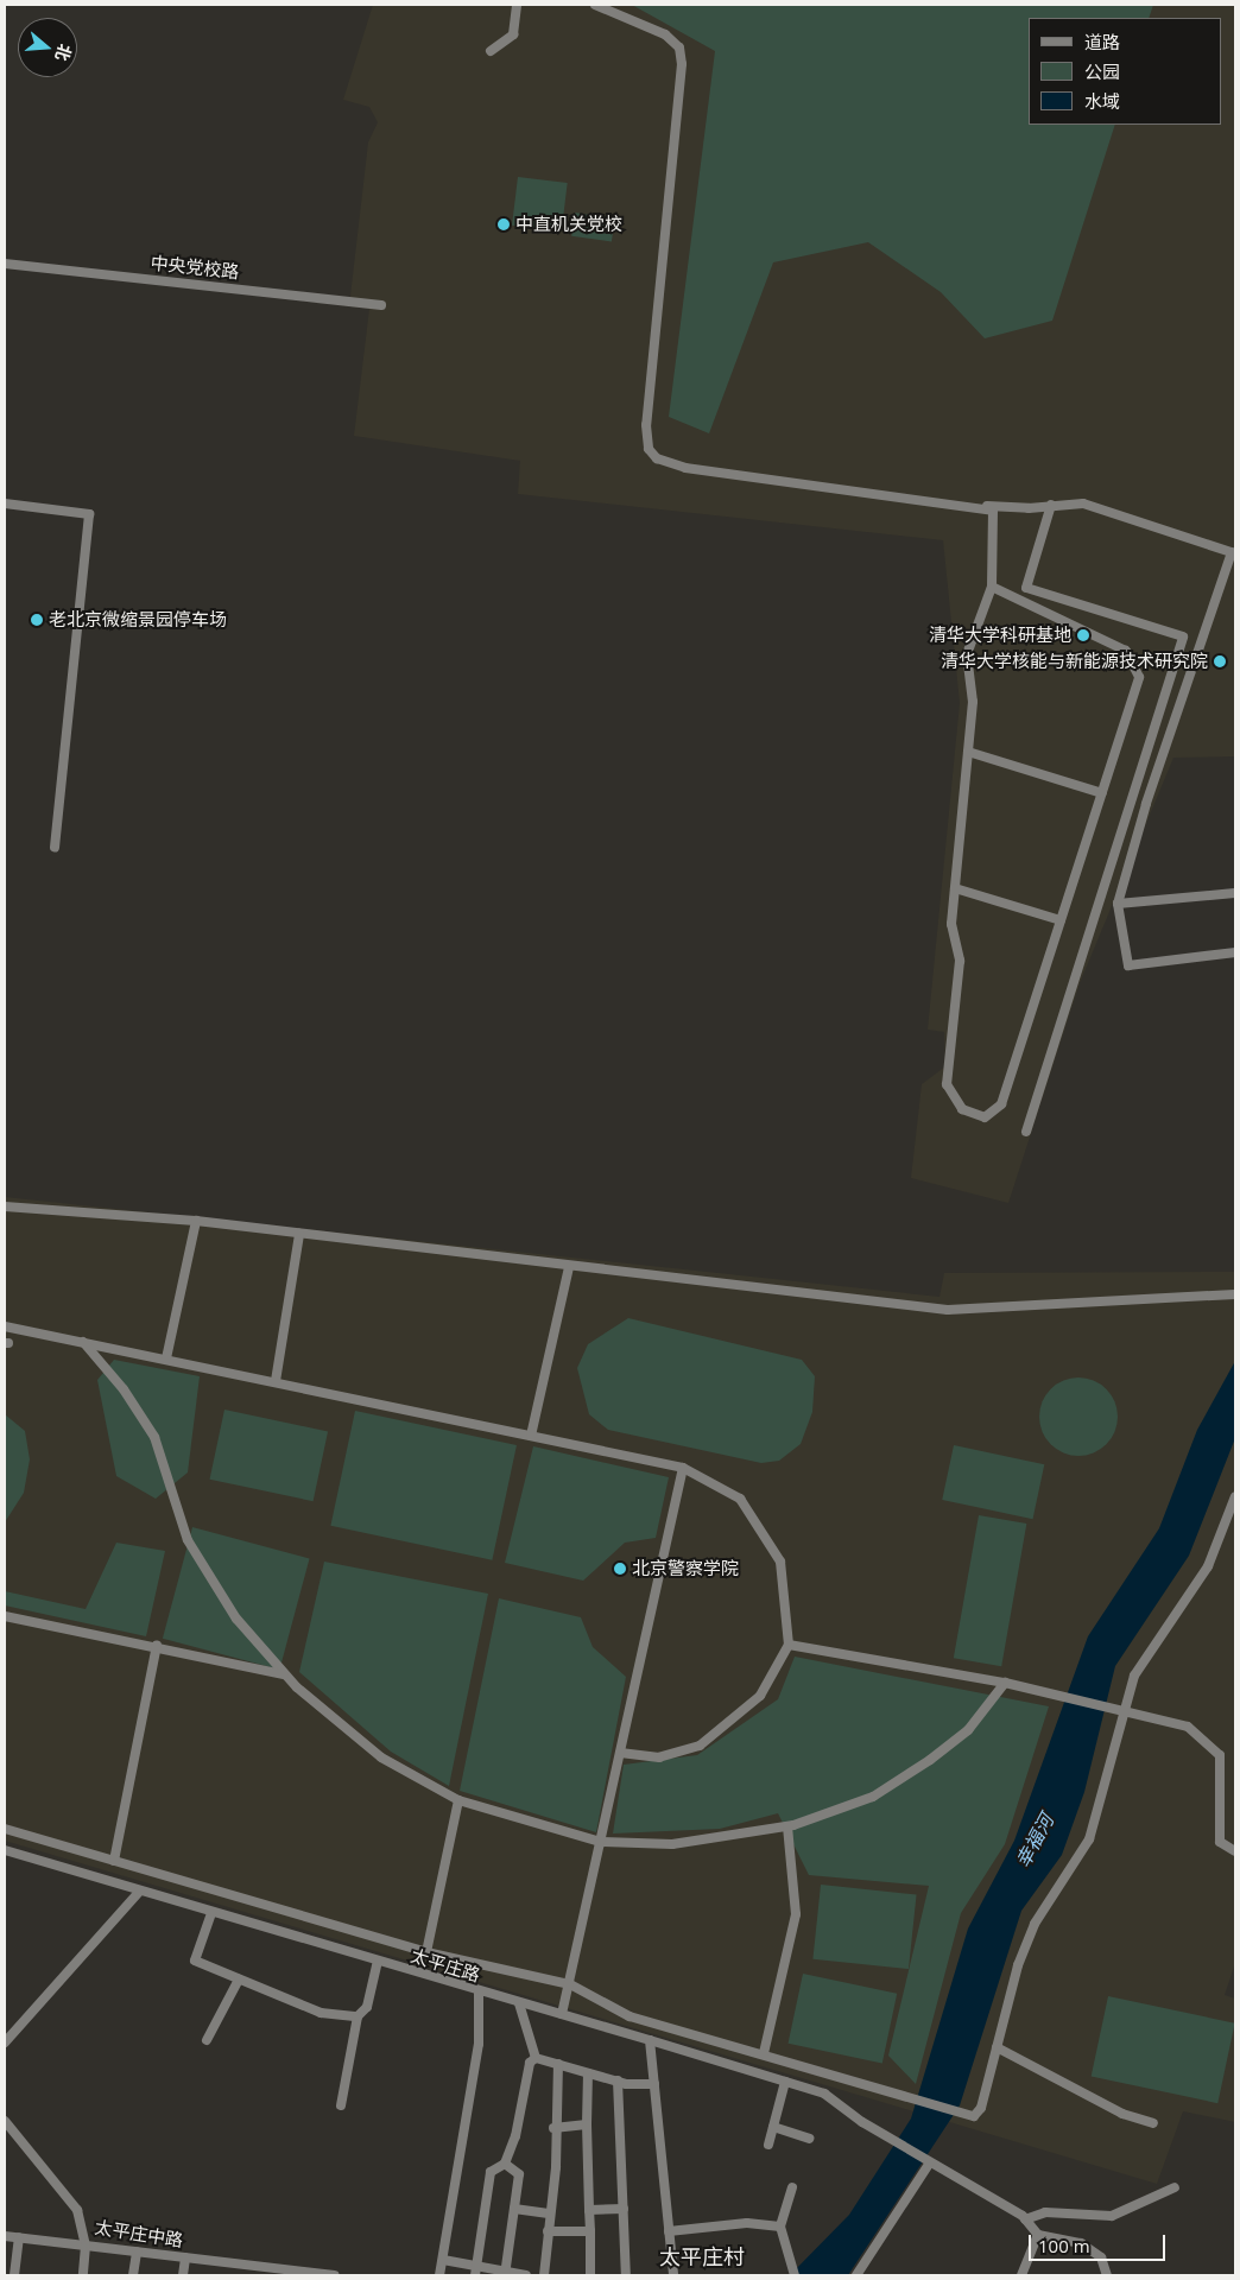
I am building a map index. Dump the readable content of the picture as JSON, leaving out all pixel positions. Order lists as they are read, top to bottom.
{
  "streets": {
    "street": ["中央党校路", "太平庄路", "太平庄中路"]
  },
  "districts": ["太平庄村"],
  "water": ["幸福河"],
  "places": [
    "中直机关党校",
    "老北京微缩景园停车场",
    "清华大学科研基地",
    "清华大学核能与新能源技术研究院",
    "北京警察学院"
  ],
  "legend": ["道路", "公园", "水域"],
  "scale_bar": "100 m",
  "north": "right"
}
